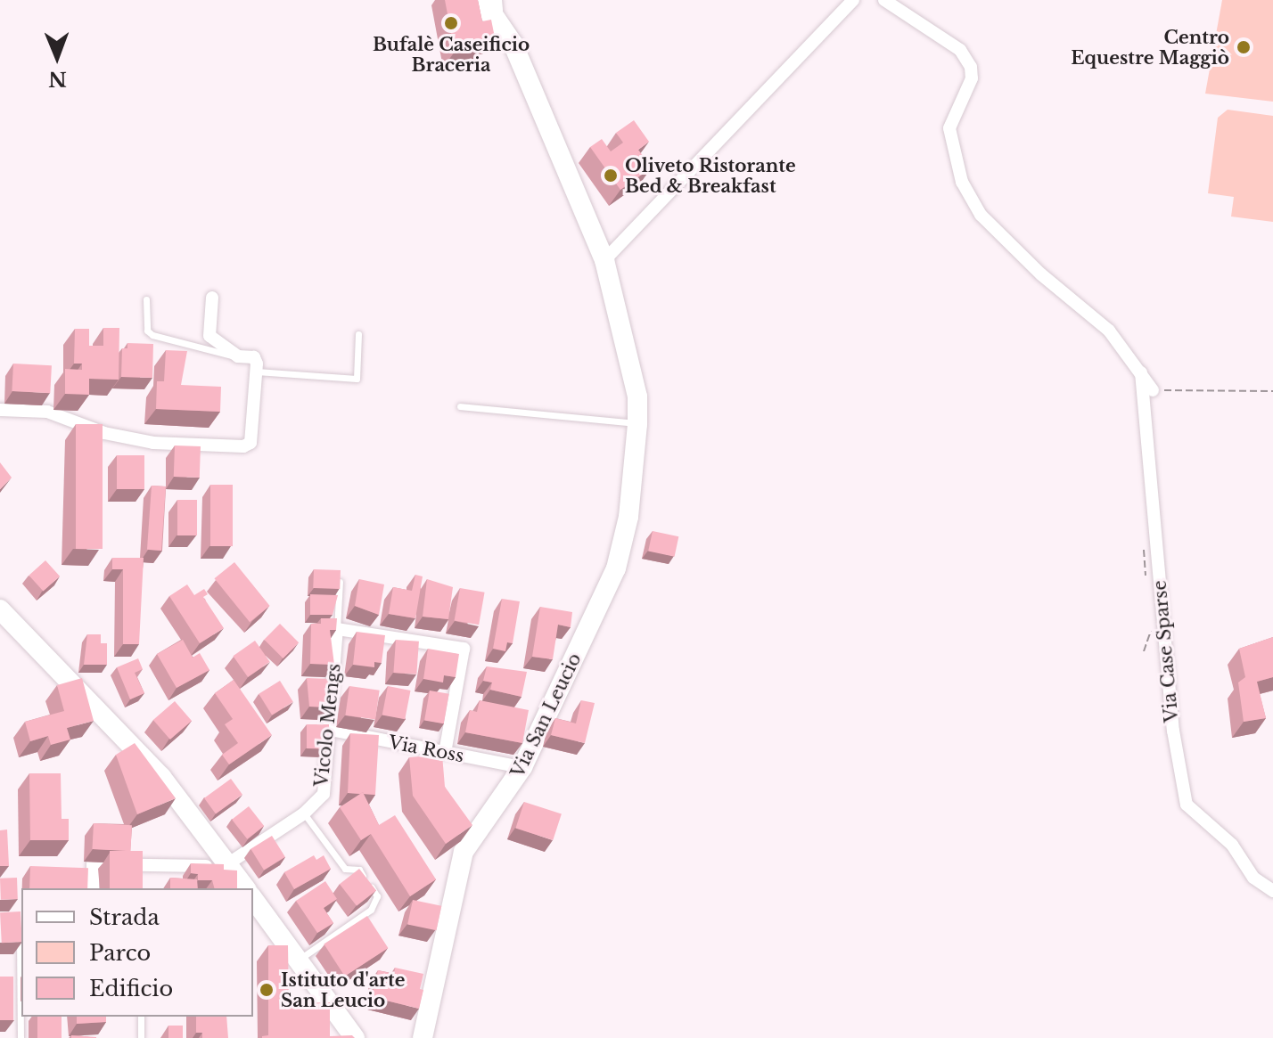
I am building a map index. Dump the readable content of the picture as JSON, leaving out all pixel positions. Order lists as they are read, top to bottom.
{
  "streets": {
    "street": [
      "Via Case Sparse",
      "Via San Leucio",
      "Vicolo Mengs",
      "Via Ross"
    ]
  },
  "crossings": [
    ["Via San Leucio", "Via Ross"],
    ["Vicolo Mengs", "Via Ross"]
  ],
  "places": [
    "Bufalè Caseificio Braceria",
    "Centro Equestre Maggiò",
    "Oliveto Ristorante Bed & Breakfast",
    "Istituto d'arte San Leucio"
  ],
  "legend": ["Strada", "Parco", "Edificio"],
  "north": "bottom"
}
